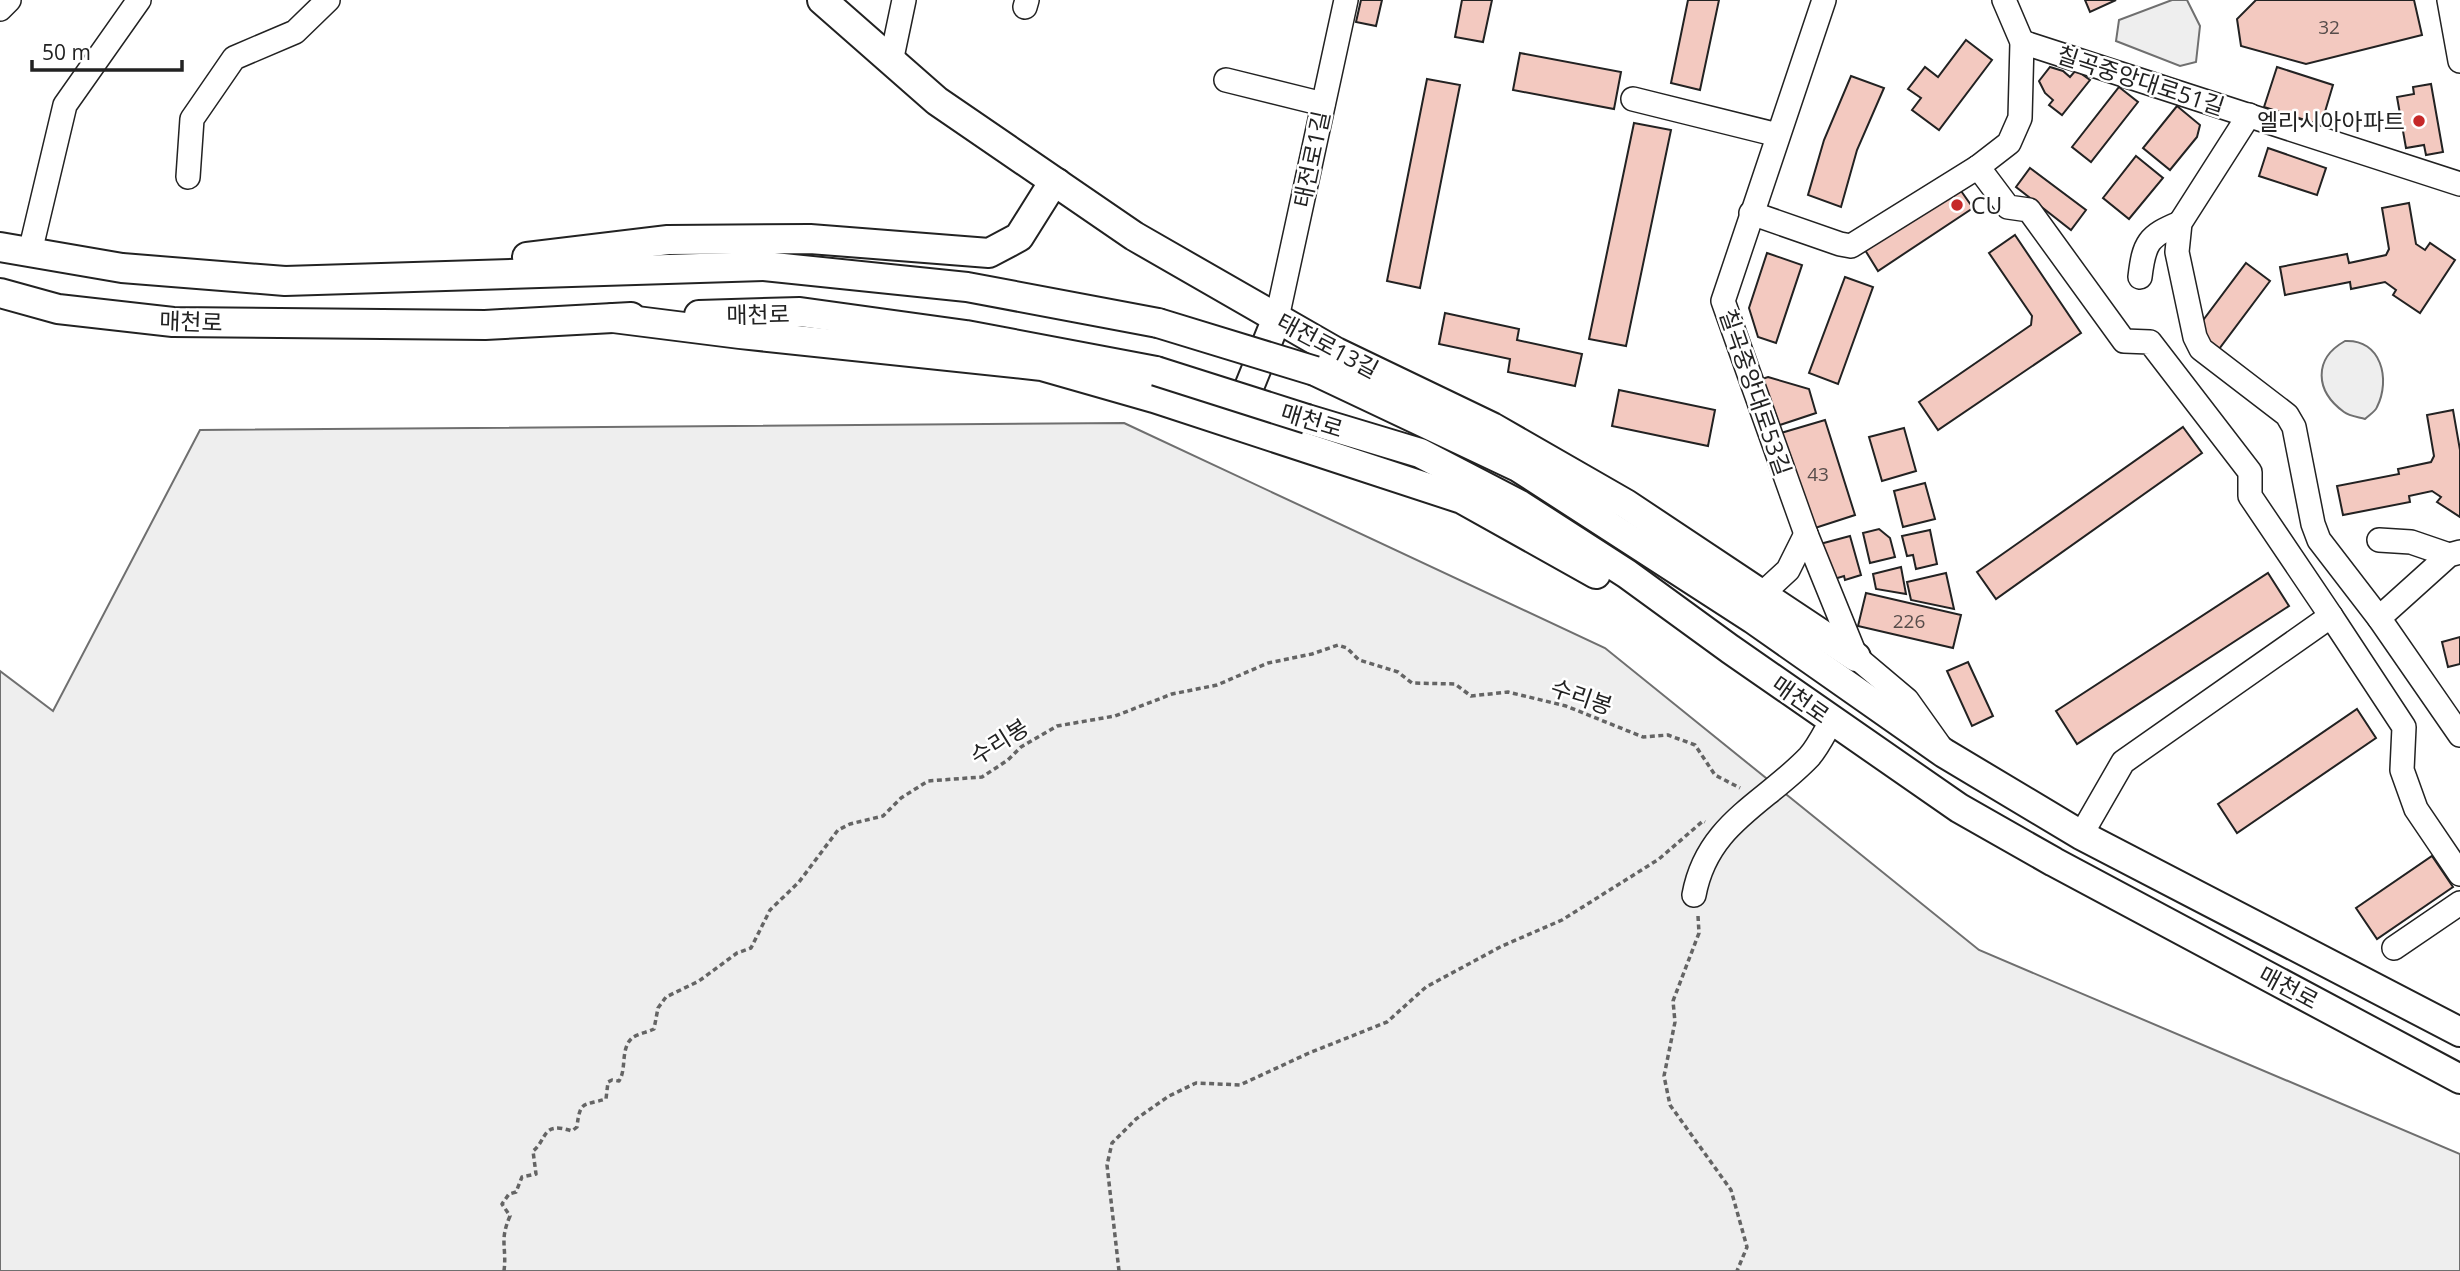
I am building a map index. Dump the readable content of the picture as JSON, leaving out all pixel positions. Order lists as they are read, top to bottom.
{
  "streets": {
    "main road": ["매천로", "태전로13길"],
    "street": ["칠곡중앙대로51길", "태전로1길", "칠곡중앙대로53길"],
    "path": ["수리봉"]
  },
  "crossings": [
    ["태전로1길", "태전로13길"],
    ["매천로", "칠곡중앙대로53길"],
    ["태전로13길", "칠곡중앙대로53길"]
  ],
  "places": ["엘리시아아파트", "CU"],
  "house_numbers": ["32", "43", "226"],
  "scale_bar": "50 m"
}
